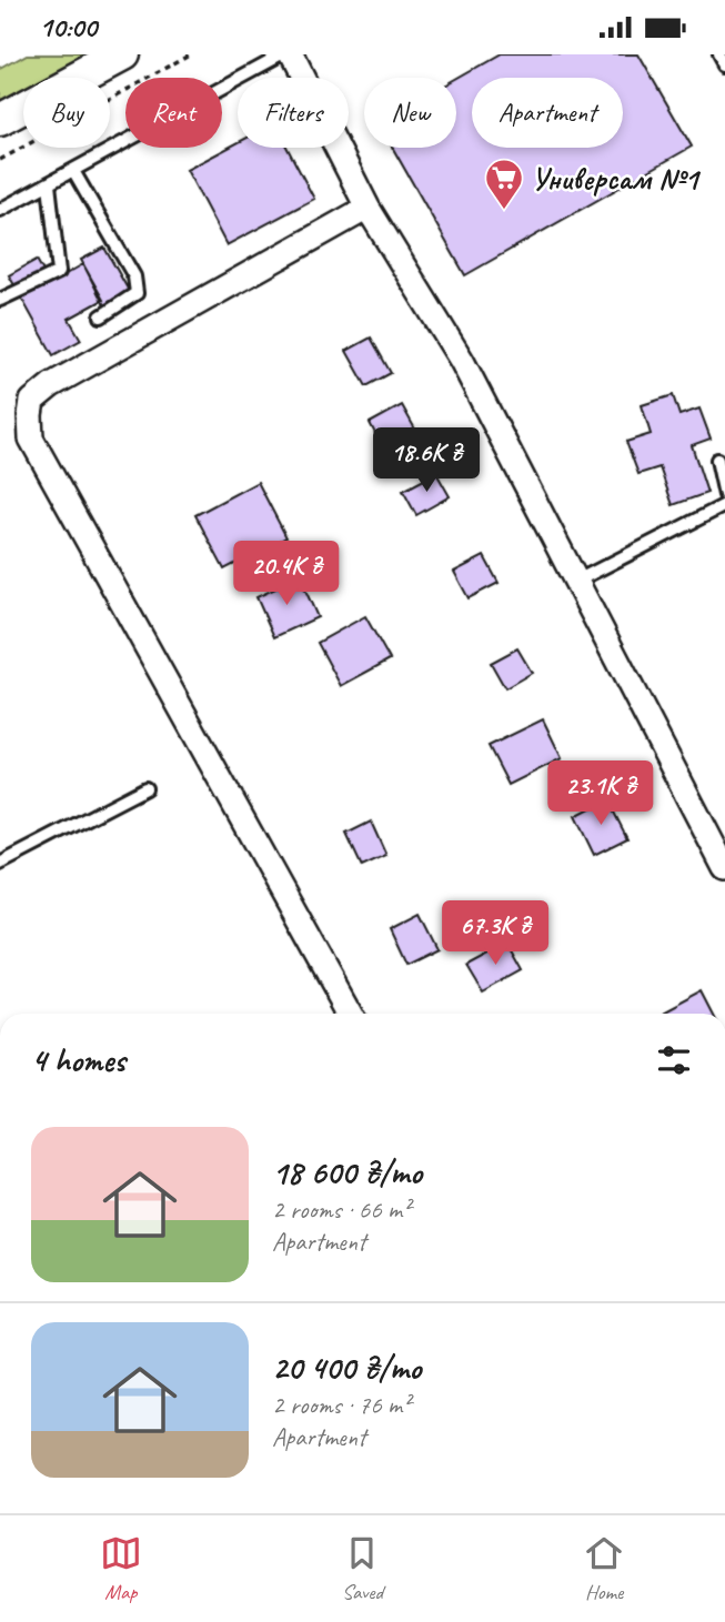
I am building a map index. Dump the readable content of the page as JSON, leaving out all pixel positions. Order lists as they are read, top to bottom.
{
  "places": {
    "supermarket": ["Универсам №1"]
  },
  "page": {
    "status": "10:00",
    "chip": [
      "Buy",
      "Rent",
      "Filters",
      "New",
      "Apartment"
    ],
    "price": [
      "18.6K ₴",
      "20.4K ₴",
      "23.1K ₴",
      "67.3K ₴"
    ],
    "heading": "4 homes",
    "list": [
      {
        "name": "18 600 ₴/mo",
        "note": "2 rooms · 66 m² · Apartment"
      },
      {
        "name": "20 400 ₴/mo",
        "note": "2 rooms · 76 m² · Apartment"
      }
    ],
    "tabs": ["Map", "Saved", "Home"]
  }
}
